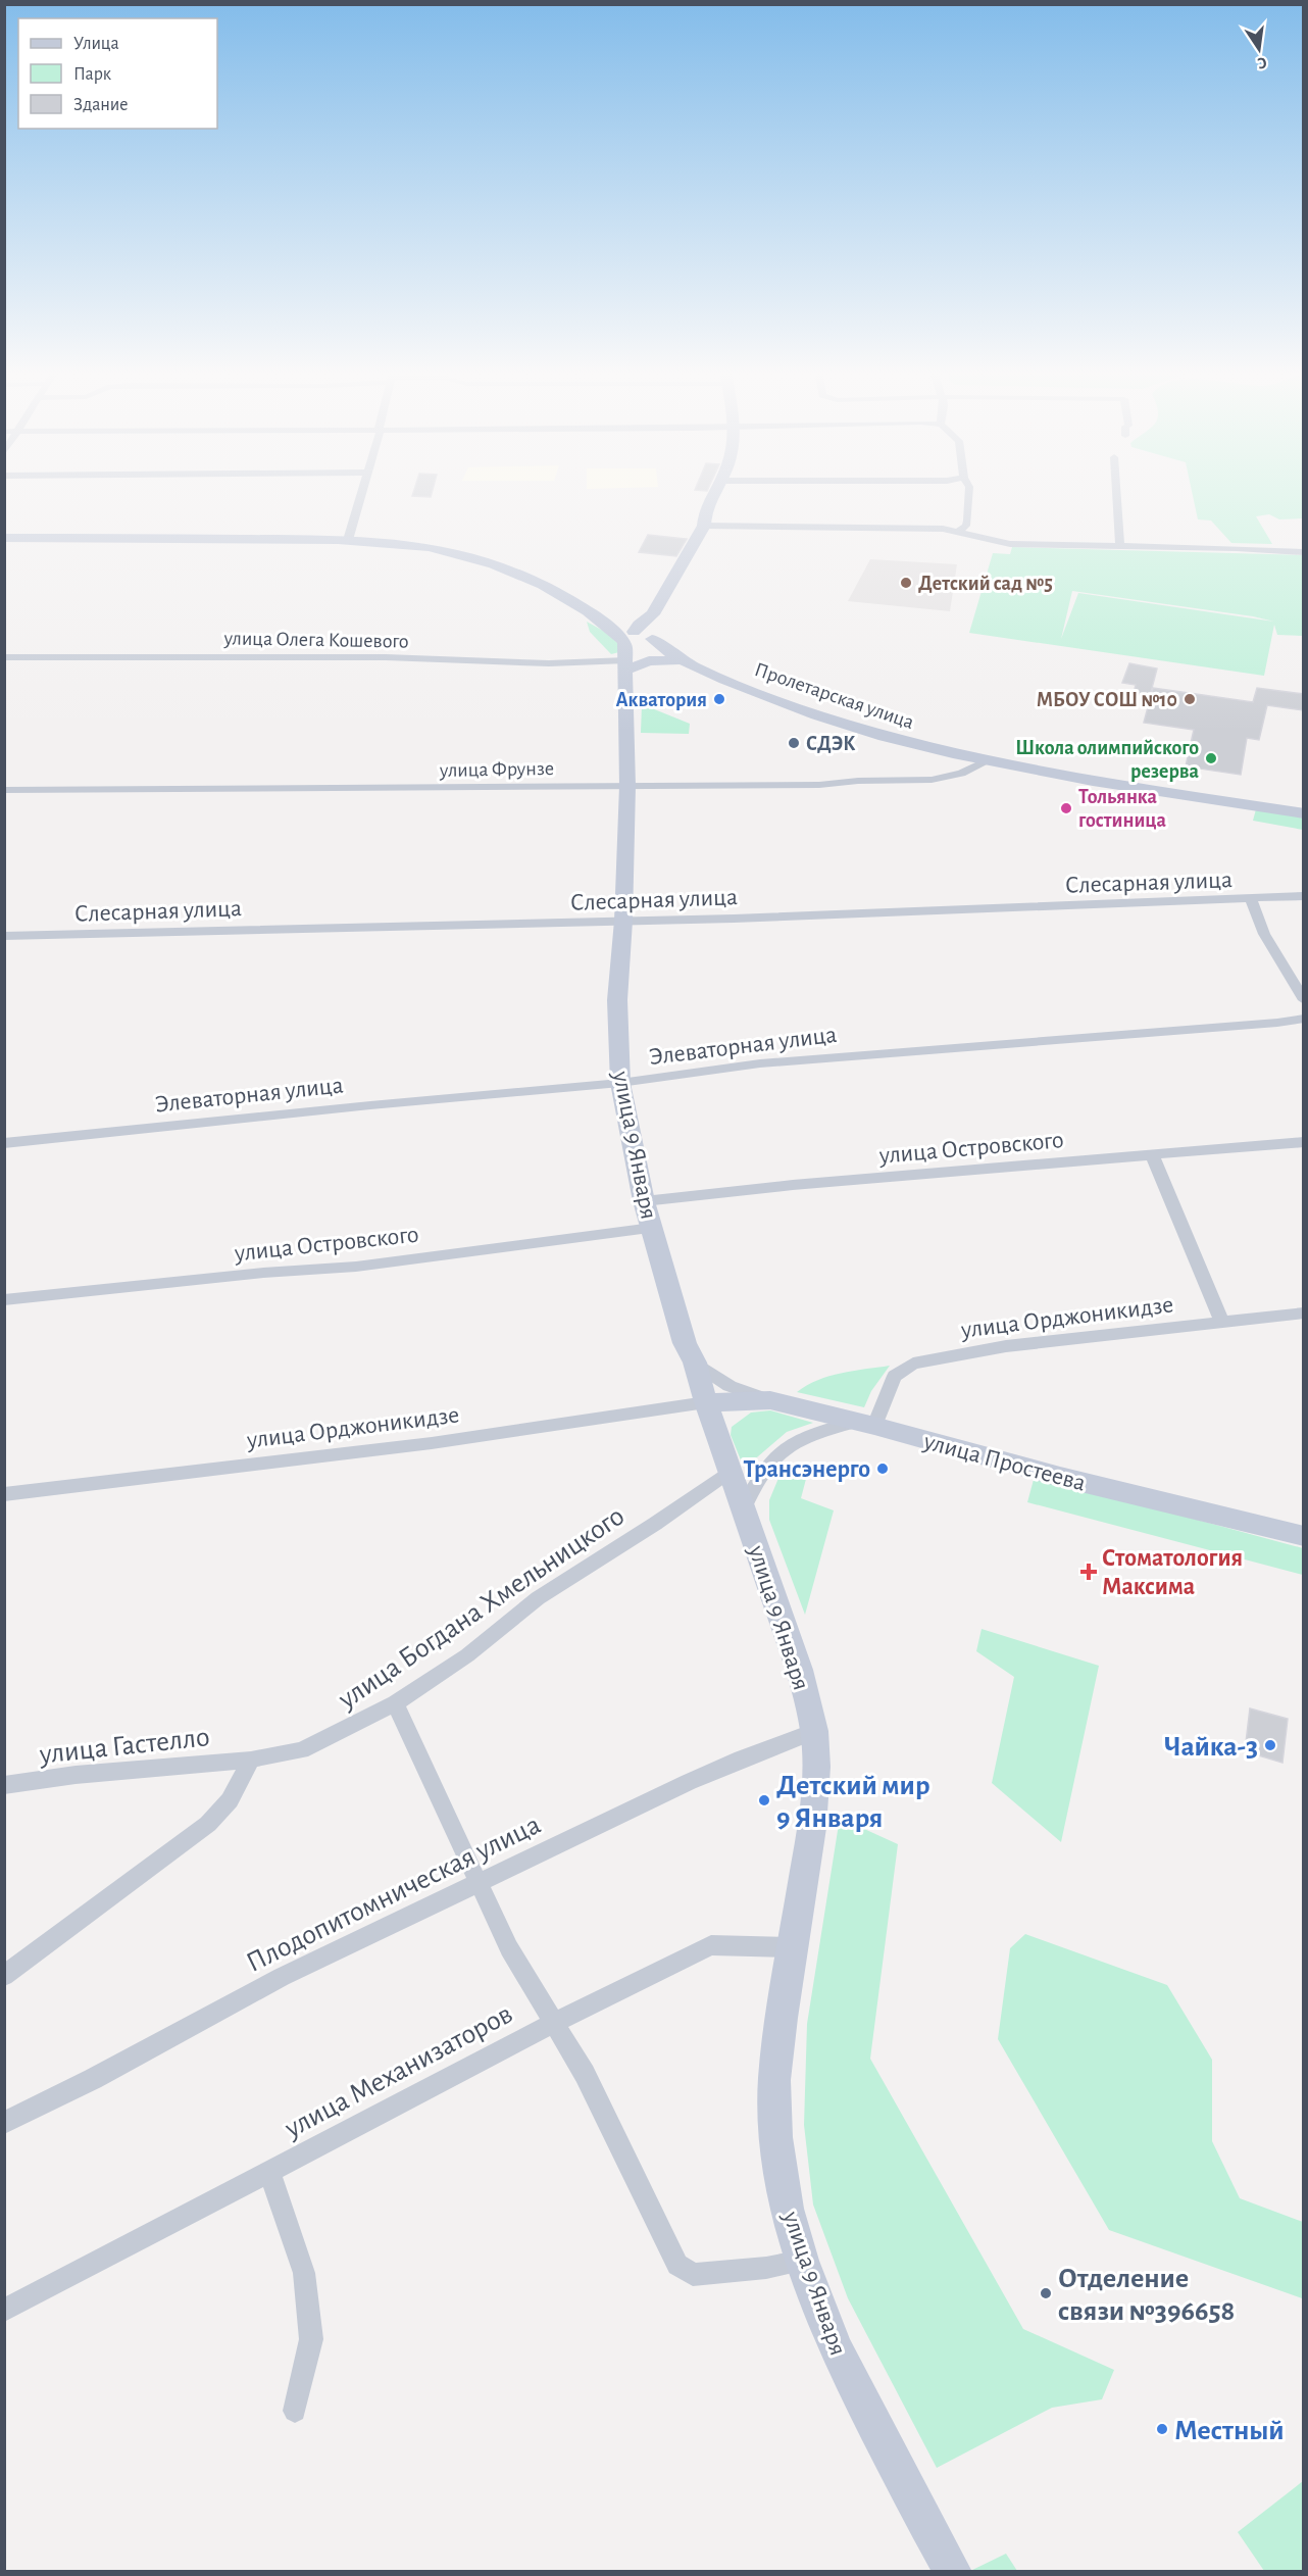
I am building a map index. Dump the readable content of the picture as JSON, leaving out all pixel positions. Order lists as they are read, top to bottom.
{
  "streets": {
    "main road": ["Пролетарская улица", "улица 9 Января", "улица Простеева"],
    "street": [
      "улица Олега Кошевого",
      "улица Фрунзе",
      "Слесарная улица",
      "Элеваторная улица",
      "улица Островского",
      "улица Орджоникидзе",
      "улица Богдана Хмельницкого",
      "улица Гастелло",
      "Плодопитомническая улица",
      "улица Механизаторов"
    ]
  },
  "crossings": [
    ["улица Олега Кошевого", "улица 9 Января"],
    ["Пролетарская улица", "улица Фрунзе"],
    ["улица Фрунзе", "улица 9 Января"],
    ["Слесарная улица", "улица 9 Января"],
    ["Элеваторная улица", "улица 9 Января"],
    ["улица 9 Января", "улица Островского"],
    ["улица 9 Января", "улица Орджоникидзе"],
    ["улица 9 Января", "улица Простеева"],
    ["улица 9 Января", "улица Богдана Хмельницкого"],
    ["улица 9 Января", "Плодопитомническая улица"],
    ["улица 9 Января", "улица Механизаторов"],
    ["улица Орджоникидзе", "улица Простеева"],
    ["улица Богдана Хмельницкого", "улица Гастелло"]
  ],
  "places": {
    "other": [
      "Детский сад №5",
      "Акватория",
      "МБОУ СОШ №10",
      "СДЭК",
      "Школа олимпийского резерва",
      "Тольянка гостиница",
      "Трансэнерго",
      "Чайка-3",
      "Детский мир 9 Января",
      "Отделение связи №396658",
      "Местный"
    ],
    "health": ["Стоматология Максима"]
  },
  "legend": ["Улица", "Парк", "Здание"],
  "north": "bottom"
}
